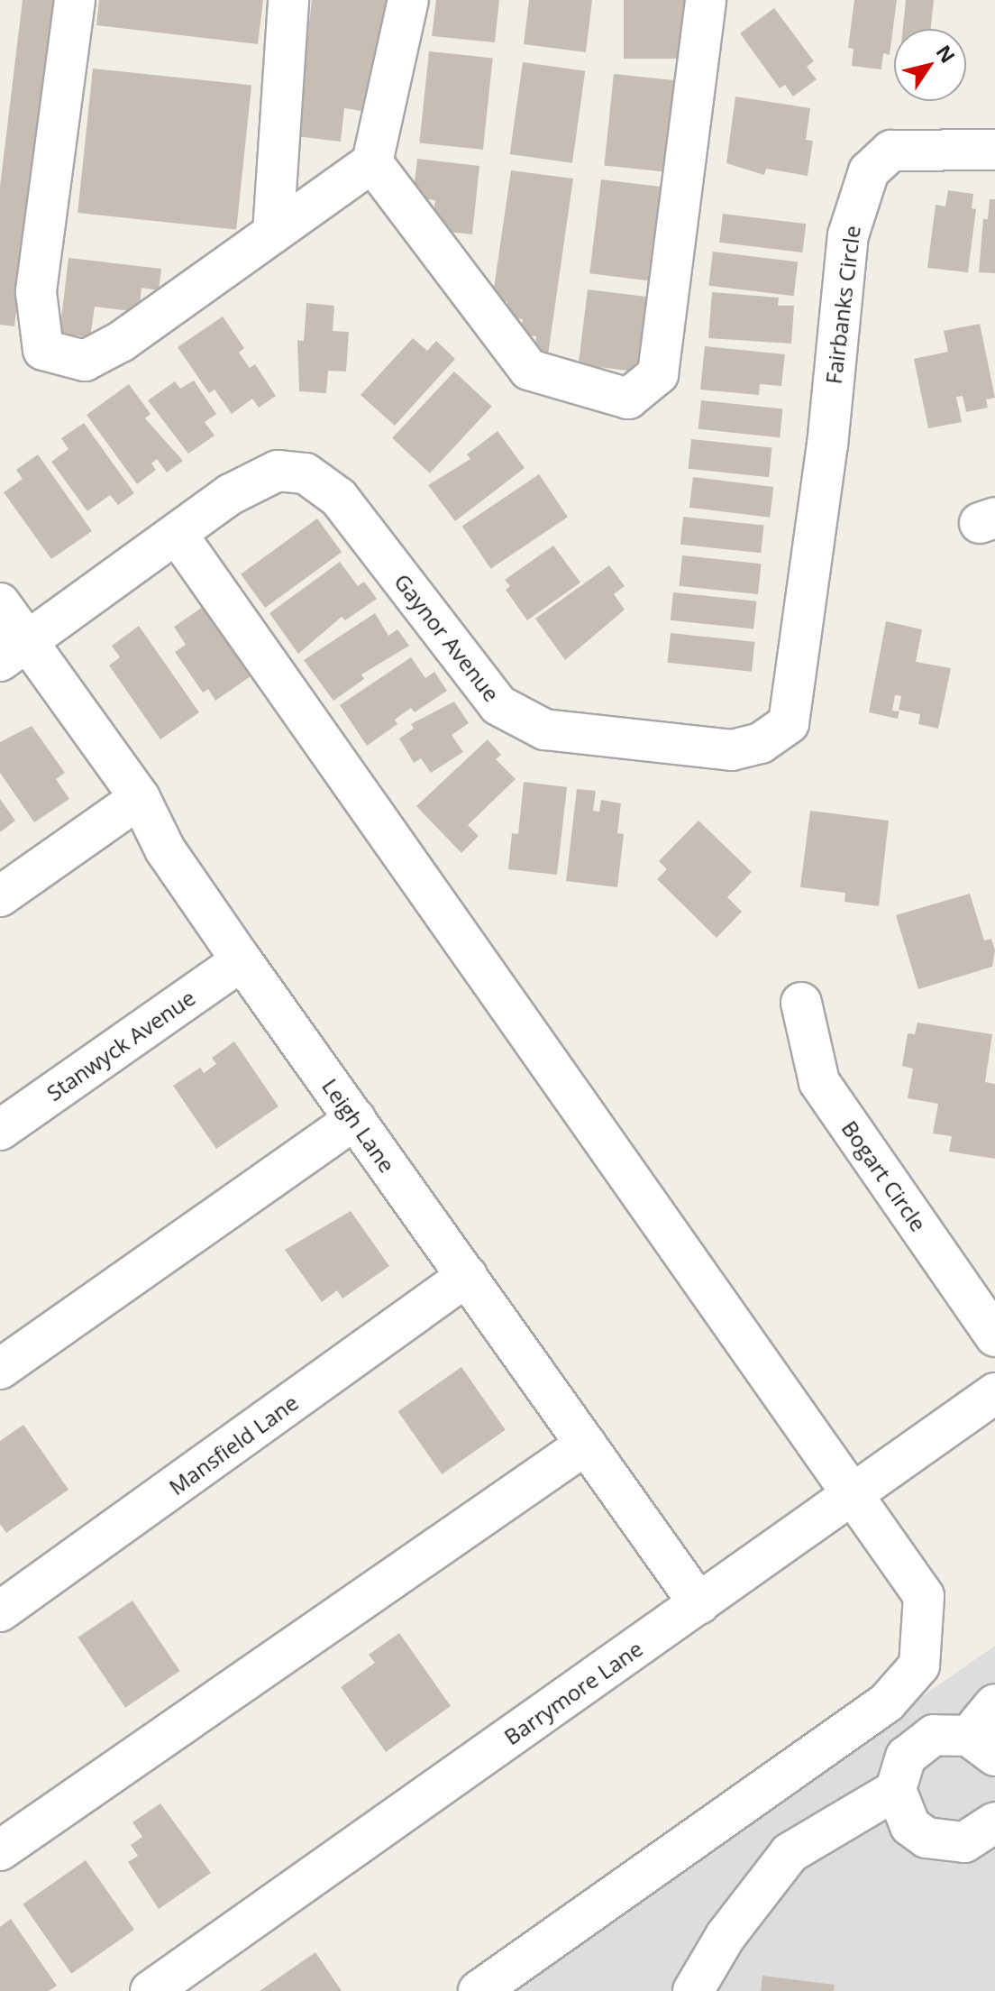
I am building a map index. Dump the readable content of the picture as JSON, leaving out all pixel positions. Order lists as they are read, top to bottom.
{
  "streets": {
    "street": [
      "Fairbanks Circle",
      "Gaynor Avenue",
      "Stanwyck Avenue",
      "Leigh Lane",
      "Bogart Circle",
      "Mansfield Lane",
      "Barrymore Lane"
    ]
  },
  "crossings": [
    ["Fairbanks Circle", "Gaynor Avenue"],
    ["Gaynor Avenue", "Leigh Lane"],
    ["Stanwyck Avenue", "Leigh Lane"],
    ["Leigh Lane", "Mansfield Lane"],
    ["Leigh Lane", "Barrymore Lane"]
  ],
  "north": "top right"
}
